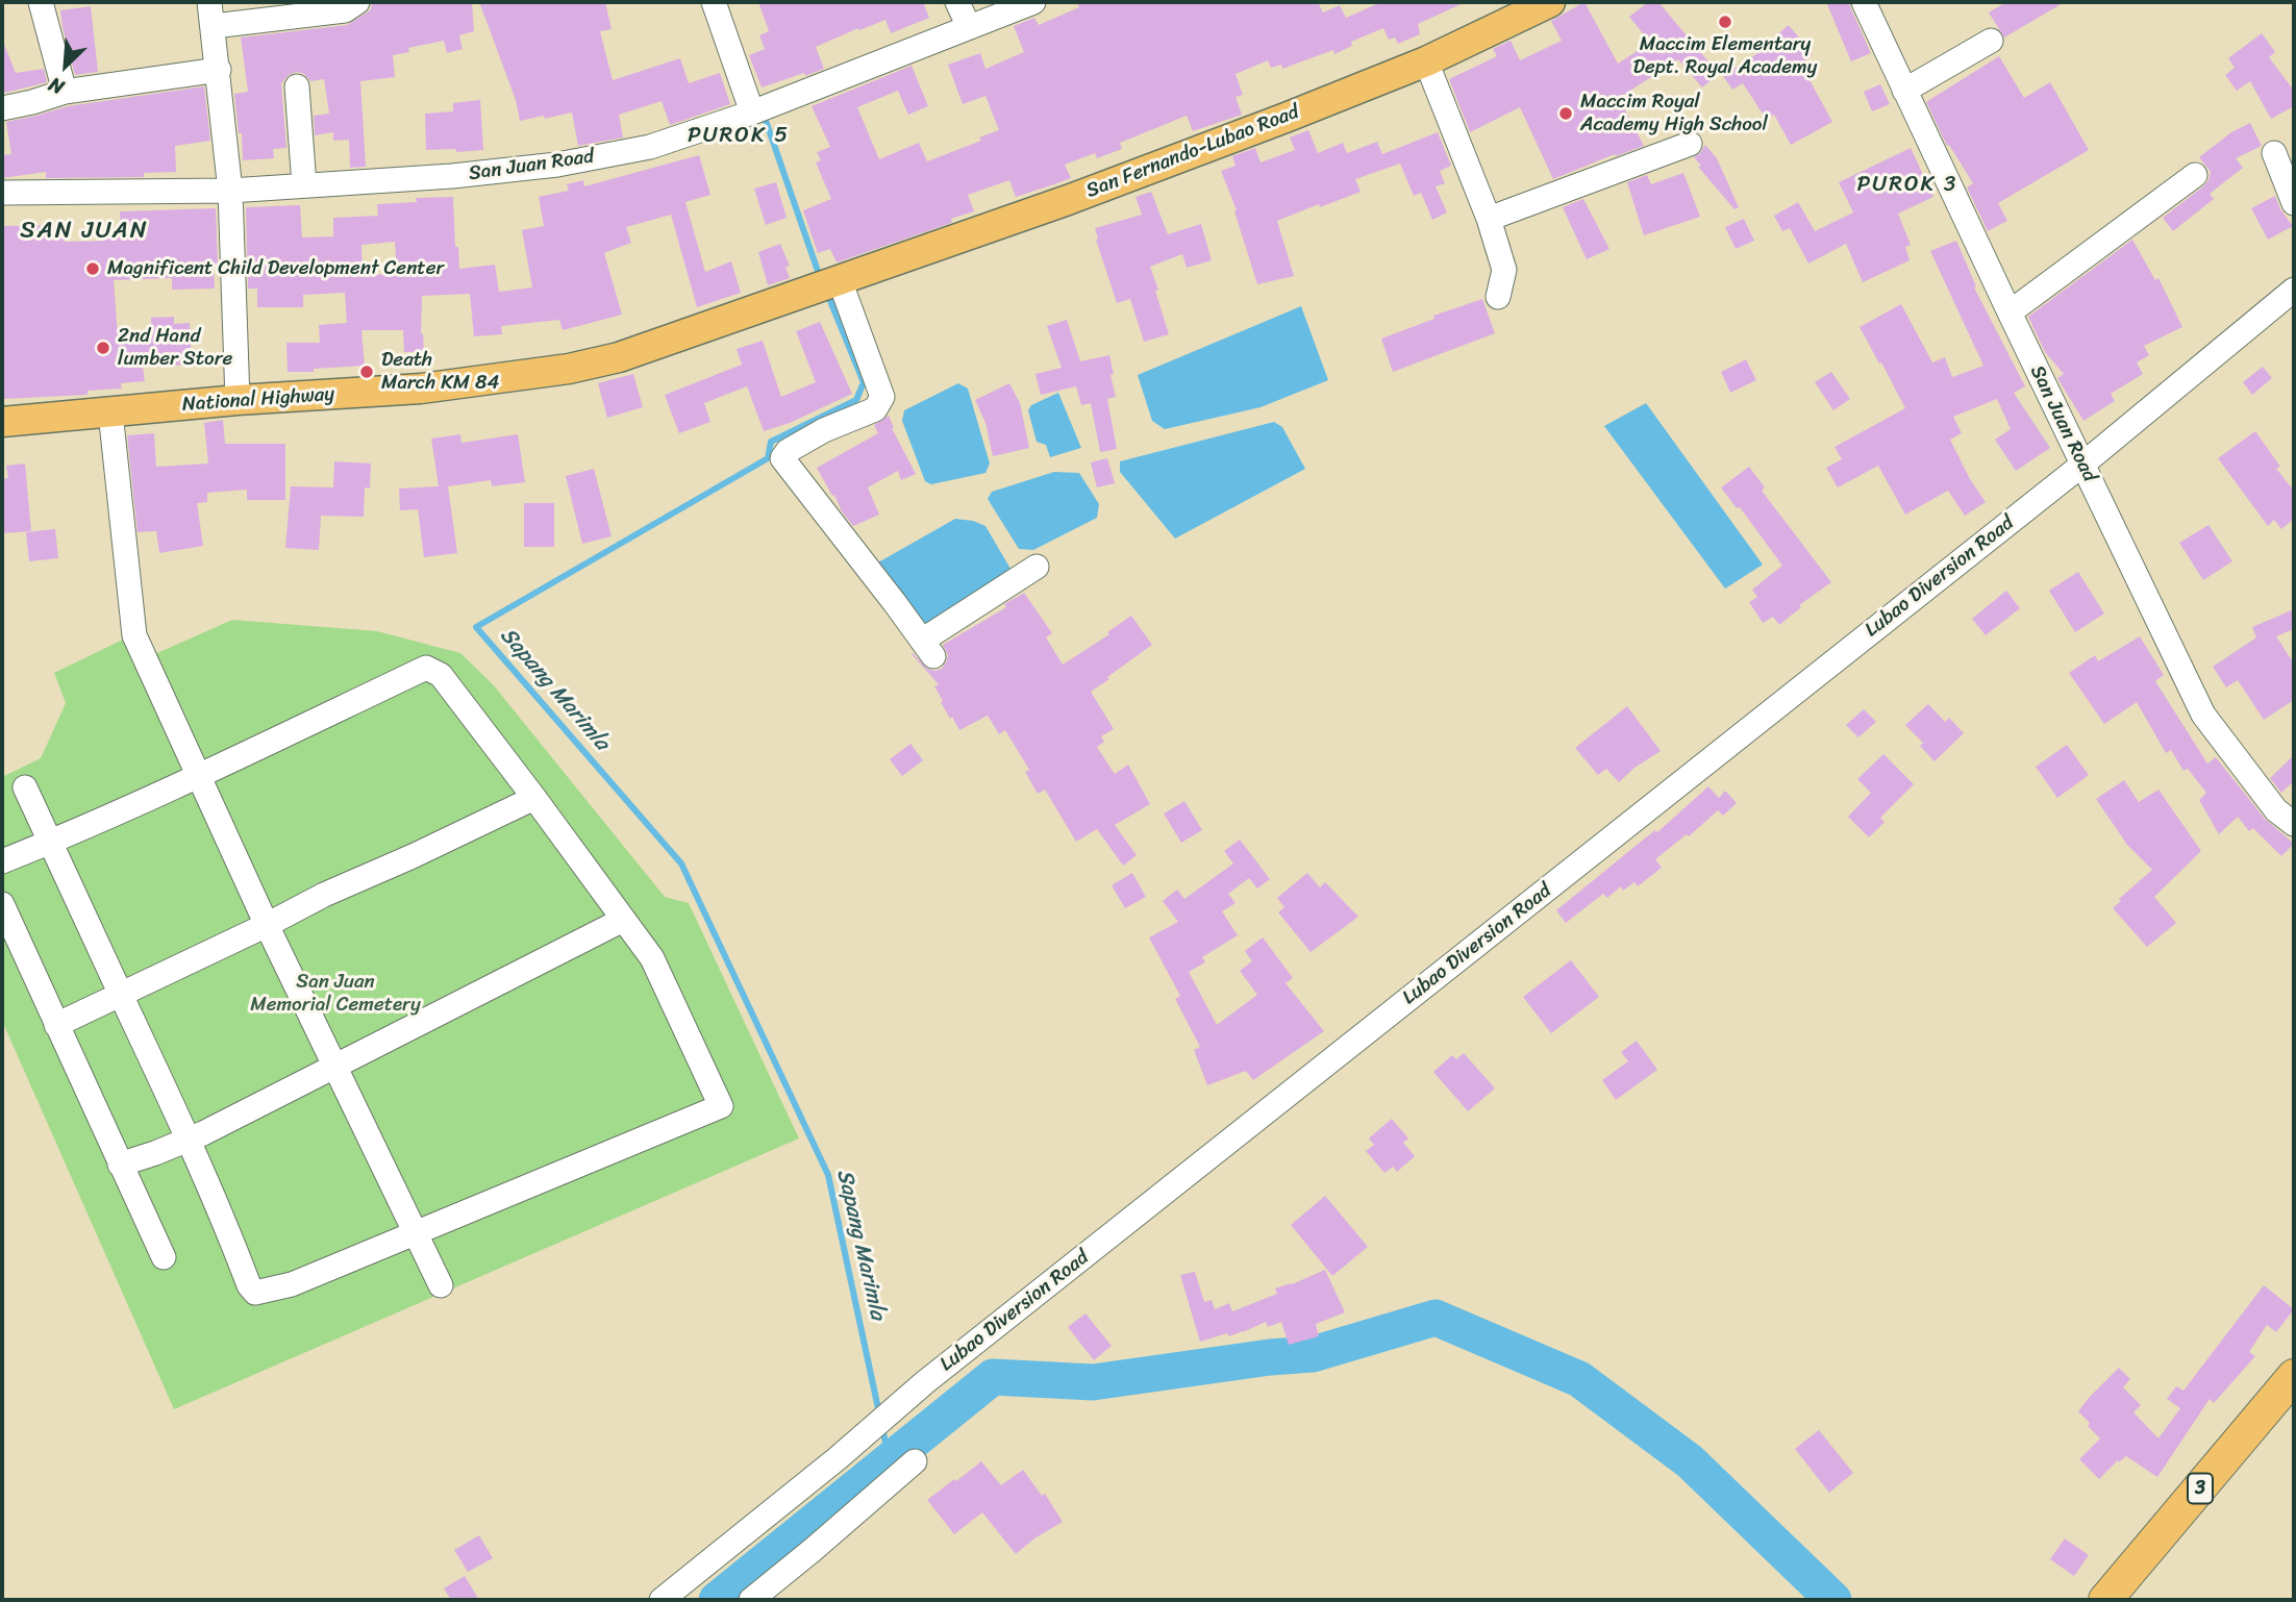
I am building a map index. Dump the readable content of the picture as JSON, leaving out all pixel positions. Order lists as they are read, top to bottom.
{
  "streets": {
    "highway": ["3"],
    "main road": ["San Fernando-Lubao Road", "National Highway"],
    "street": ["San Juan Road", "Lubao Diversion Road"]
  },
  "crossings": [
    ["San Fernando-Lubao Road", "National Highway"],
    ["San Juan Road", "Lubao Diversion Road"]
  ],
  "districts": ["PUROK 5", "PUROK 3", "SAN JUAN"],
  "water": ["Sapang Marimla"],
  "parks": ["San Juan Memorial Cemetery"],
  "places": [
    "Maccim Elementary Dept. Royal Academy",
    "Maccim Royal Academy High School",
    "Magnificent Child Development Center",
    "2nd Hand lumber Store",
    "Death March KM 84"
  ],
  "north": "bottom left"
}
